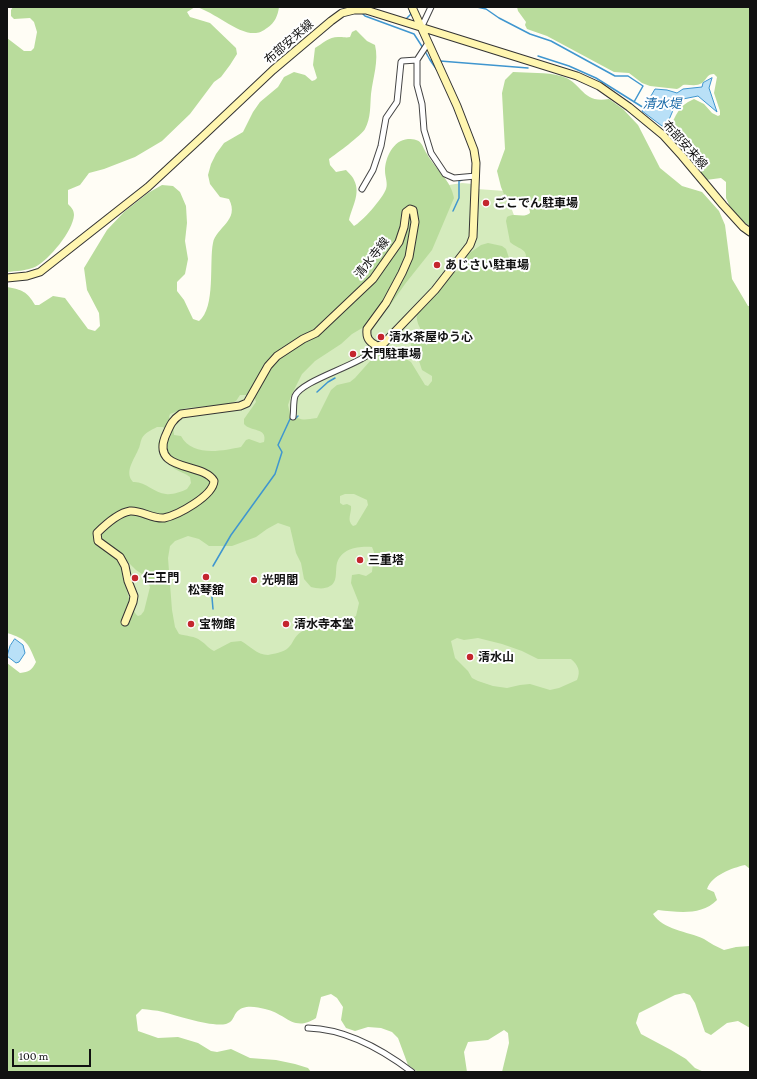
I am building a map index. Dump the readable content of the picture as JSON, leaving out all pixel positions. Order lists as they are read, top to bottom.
{
  "streets": {
    "main road": ["布部安来線", "清水寺線"]
  },
  "water": ["清水堤"],
  "places": [
    "ごこでん駐車場",
    "あじさい駐車場",
    "清水茶屋ゆう心",
    "大門駐車場",
    "三重塔",
    "松琴舘",
    "仁王門",
    "光明閣",
    "宝物館",
    "清水寺本堂",
    "清水山"
  ],
  "scale_bar": "100 m"
}
